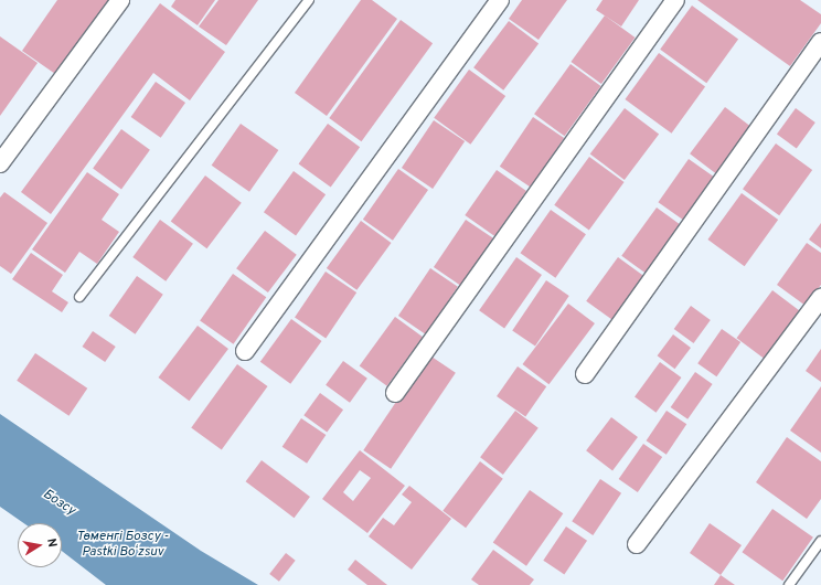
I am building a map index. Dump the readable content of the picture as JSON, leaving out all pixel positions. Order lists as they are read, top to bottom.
{
  "water": ["Бозсу", "Төменгі Бозсу - Pastki Boʻzsuv"],
  "north": "right"
}
